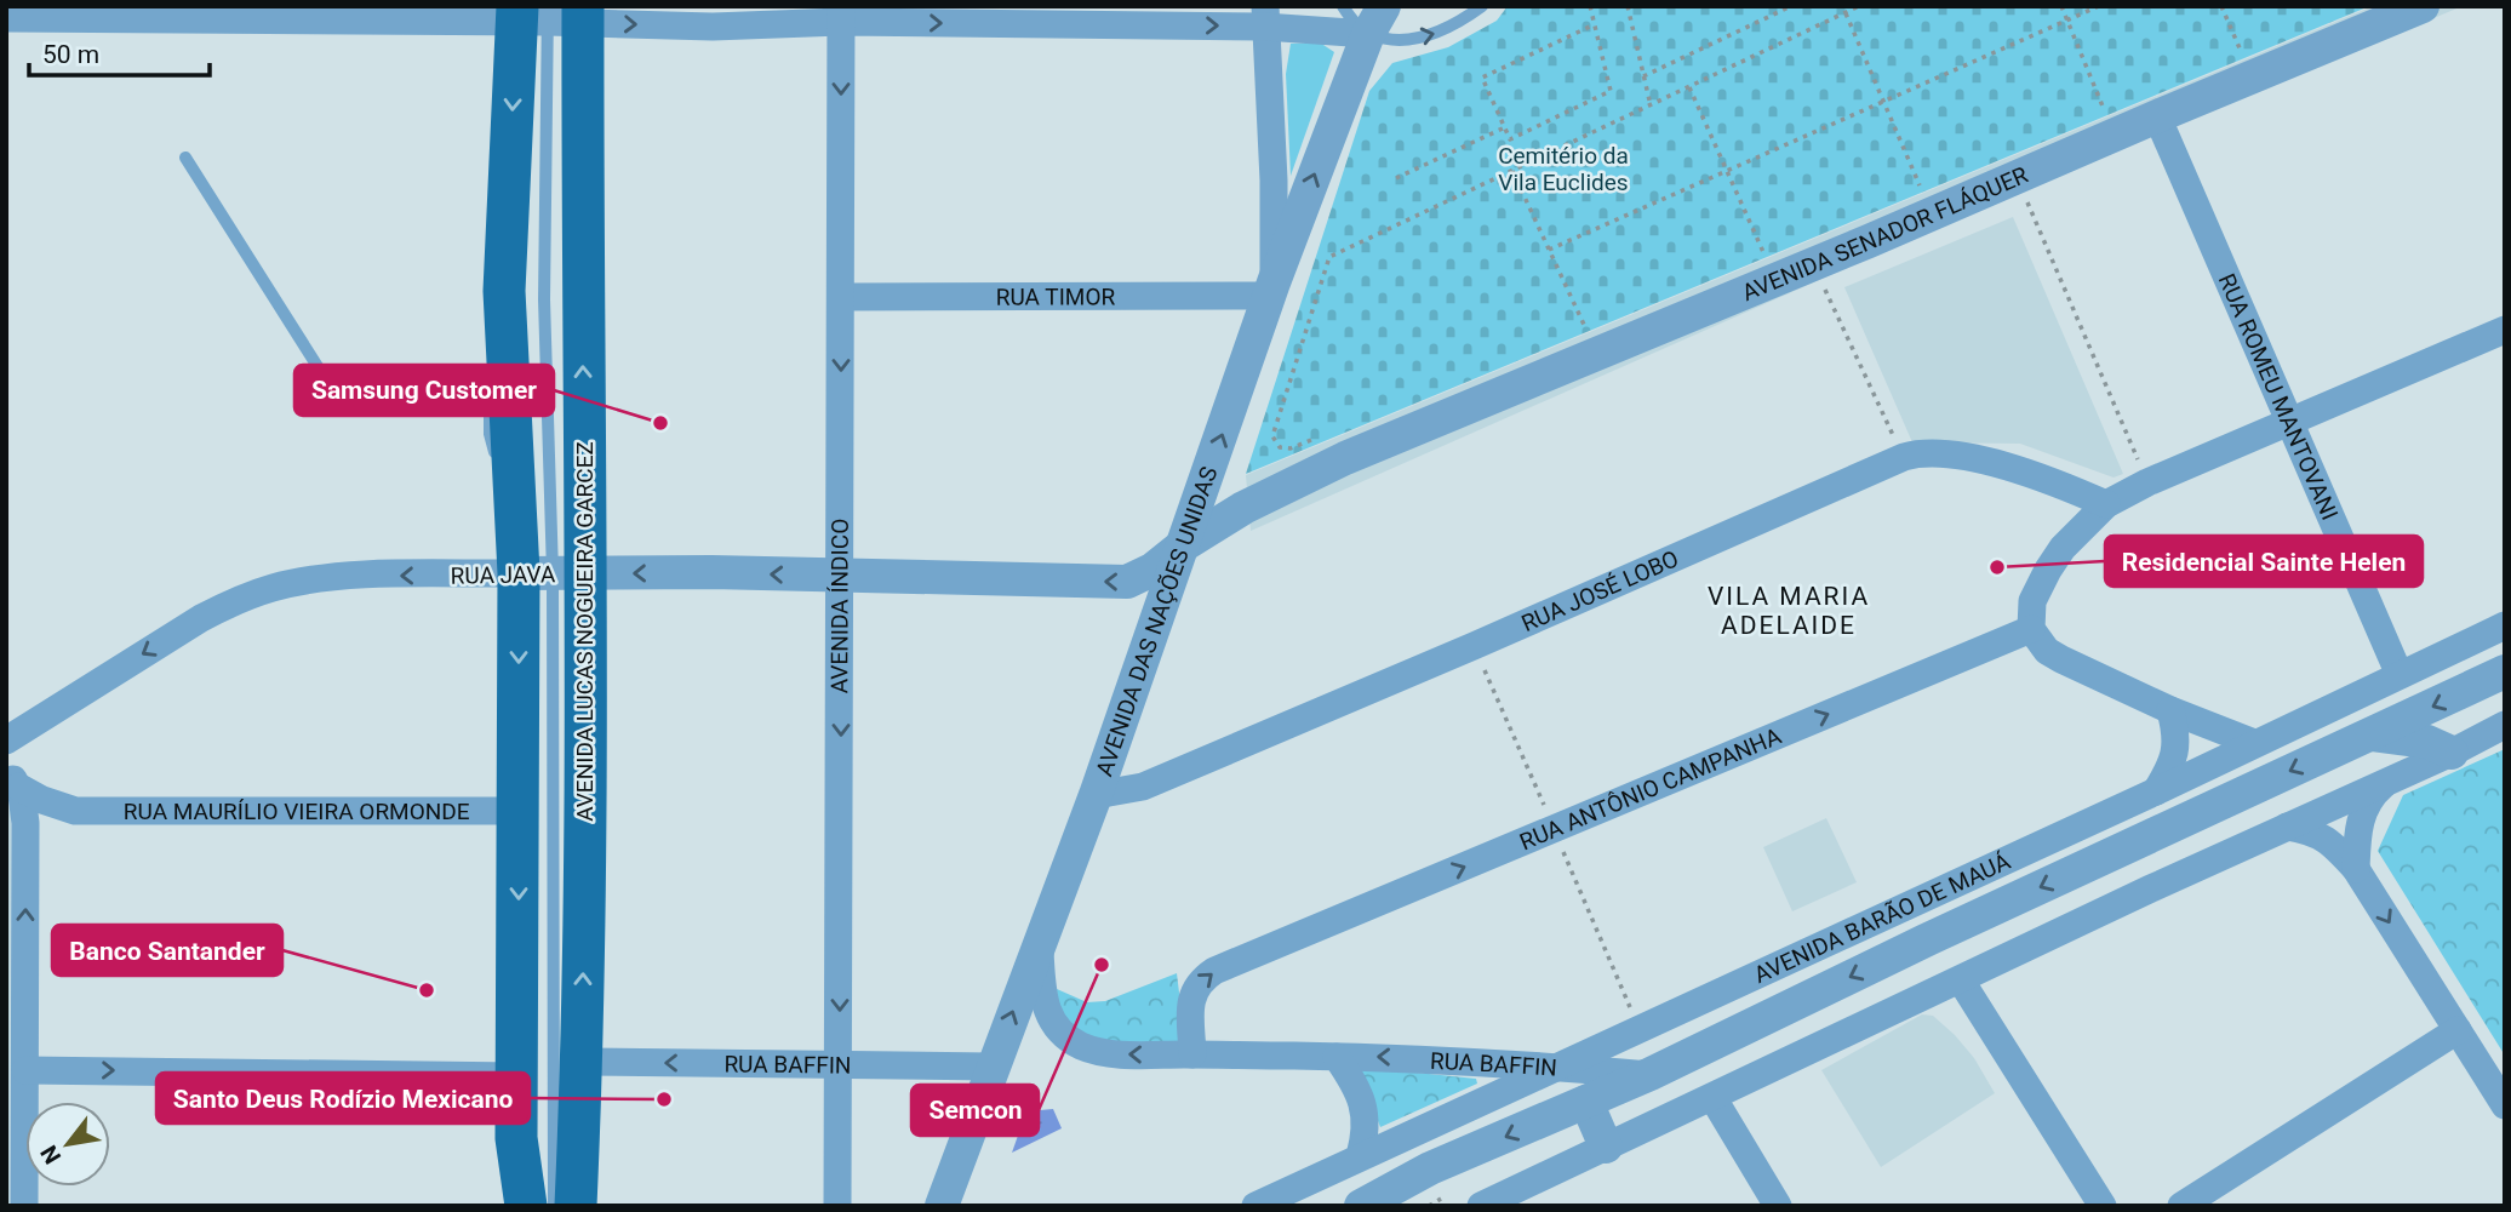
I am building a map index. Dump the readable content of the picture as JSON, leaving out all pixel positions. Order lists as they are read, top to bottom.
{
  "streets": {
    "main road": ["AVENIDA LUCAS NOGUEIRA GARCEZ"],
    "street": [
      "AVENIDA SENADOR FLÁQUER",
      "RUA TIMOR",
      "RUA ROMEU MANTOVANI",
      "RUA JAVA",
      "RUA JOSÉ LOBO",
      "AVENIDA ÍNDICO",
      "AVENIDA DAS NAÇÕES UNIDAS",
      "RUA ANTÔNIO CAMPANHA",
      "RUA MAURÍLIO VIEIRA ORMONDE",
      "AVENIDA BARÃO DE MAUÁ",
      "RUA BAFFIN"
    ]
  },
  "crossings": [
    ["AVENIDA SENADOR FLÁQUER", "RUA ROMEU MANTOVANI"],
    ["AVENIDA SENADOR FLÁQUER", "RUA JAVA"],
    ["AVENIDA SENADOR FLÁQUER", "AVENIDA DAS NAÇÕES UNIDAS"],
    ["RUA TIMOR", "AVENIDA ÍNDICO"],
    ["RUA TIMOR", "AVENIDA DAS NAÇÕES UNIDAS"],
    ["RUA ROMEU MANTOVANI", "AVENIDA BARÃO DE MAUÁ"],
    ["RUA JAVA", "AVENIDA ÍNDICO"],
    ["RUA JAVA", "AVENIDA DAS NAÇÕES UNIDAS"],
    ["RUA JAVA", "AVENIDA LUCAS NOGUEIRA GARCEZ"],
    ["RUA JOSÉ LOBO", "AVENIDA DAS NAÇÕES UNIDAS"],
    ["AVENIDA ÍNDICO", "RUA BAFFIN"],
    ["AVENIDA DAS NAÇÕES UNIDAS", "RUA BAFFIN"],
    ["AVENIDA LUCAS NOGUEIRA GARCEZ", "RUA MAURÍLIO VIEIRA ORMONDE"],
    ["AVENIDA LUCAS NOGUEIRA GARCEZ", "RUA BAFFIN"],
    ["RUA ANTÔNIO CAMPANHA", "RUA BAFFIN"],
    ["AVENIDA BARÃO DE MAUÁ", "RUA BAFFIN"]
  ],
  "one_way": [
    "RUA JAVA",
    "AVENIDA ÍNDICO",
    "RUA ANTÔNIO CAMPANHA",
    "RUA BAFFIN"
  ],
  "districts": ["VILA MARIA ADELAIDE"],
  "parks": ["Cemitério da Vila Euclides"],
  "places": [
    "Samsung Customer",
    "Residencial Sainte Helen",
    "Semcon",
    "Banco Santander",
    "Santo Deus Rodízio Mexicano"
  ],
  "scale_bar": "50 m",
  "north": "bottom left"
}
